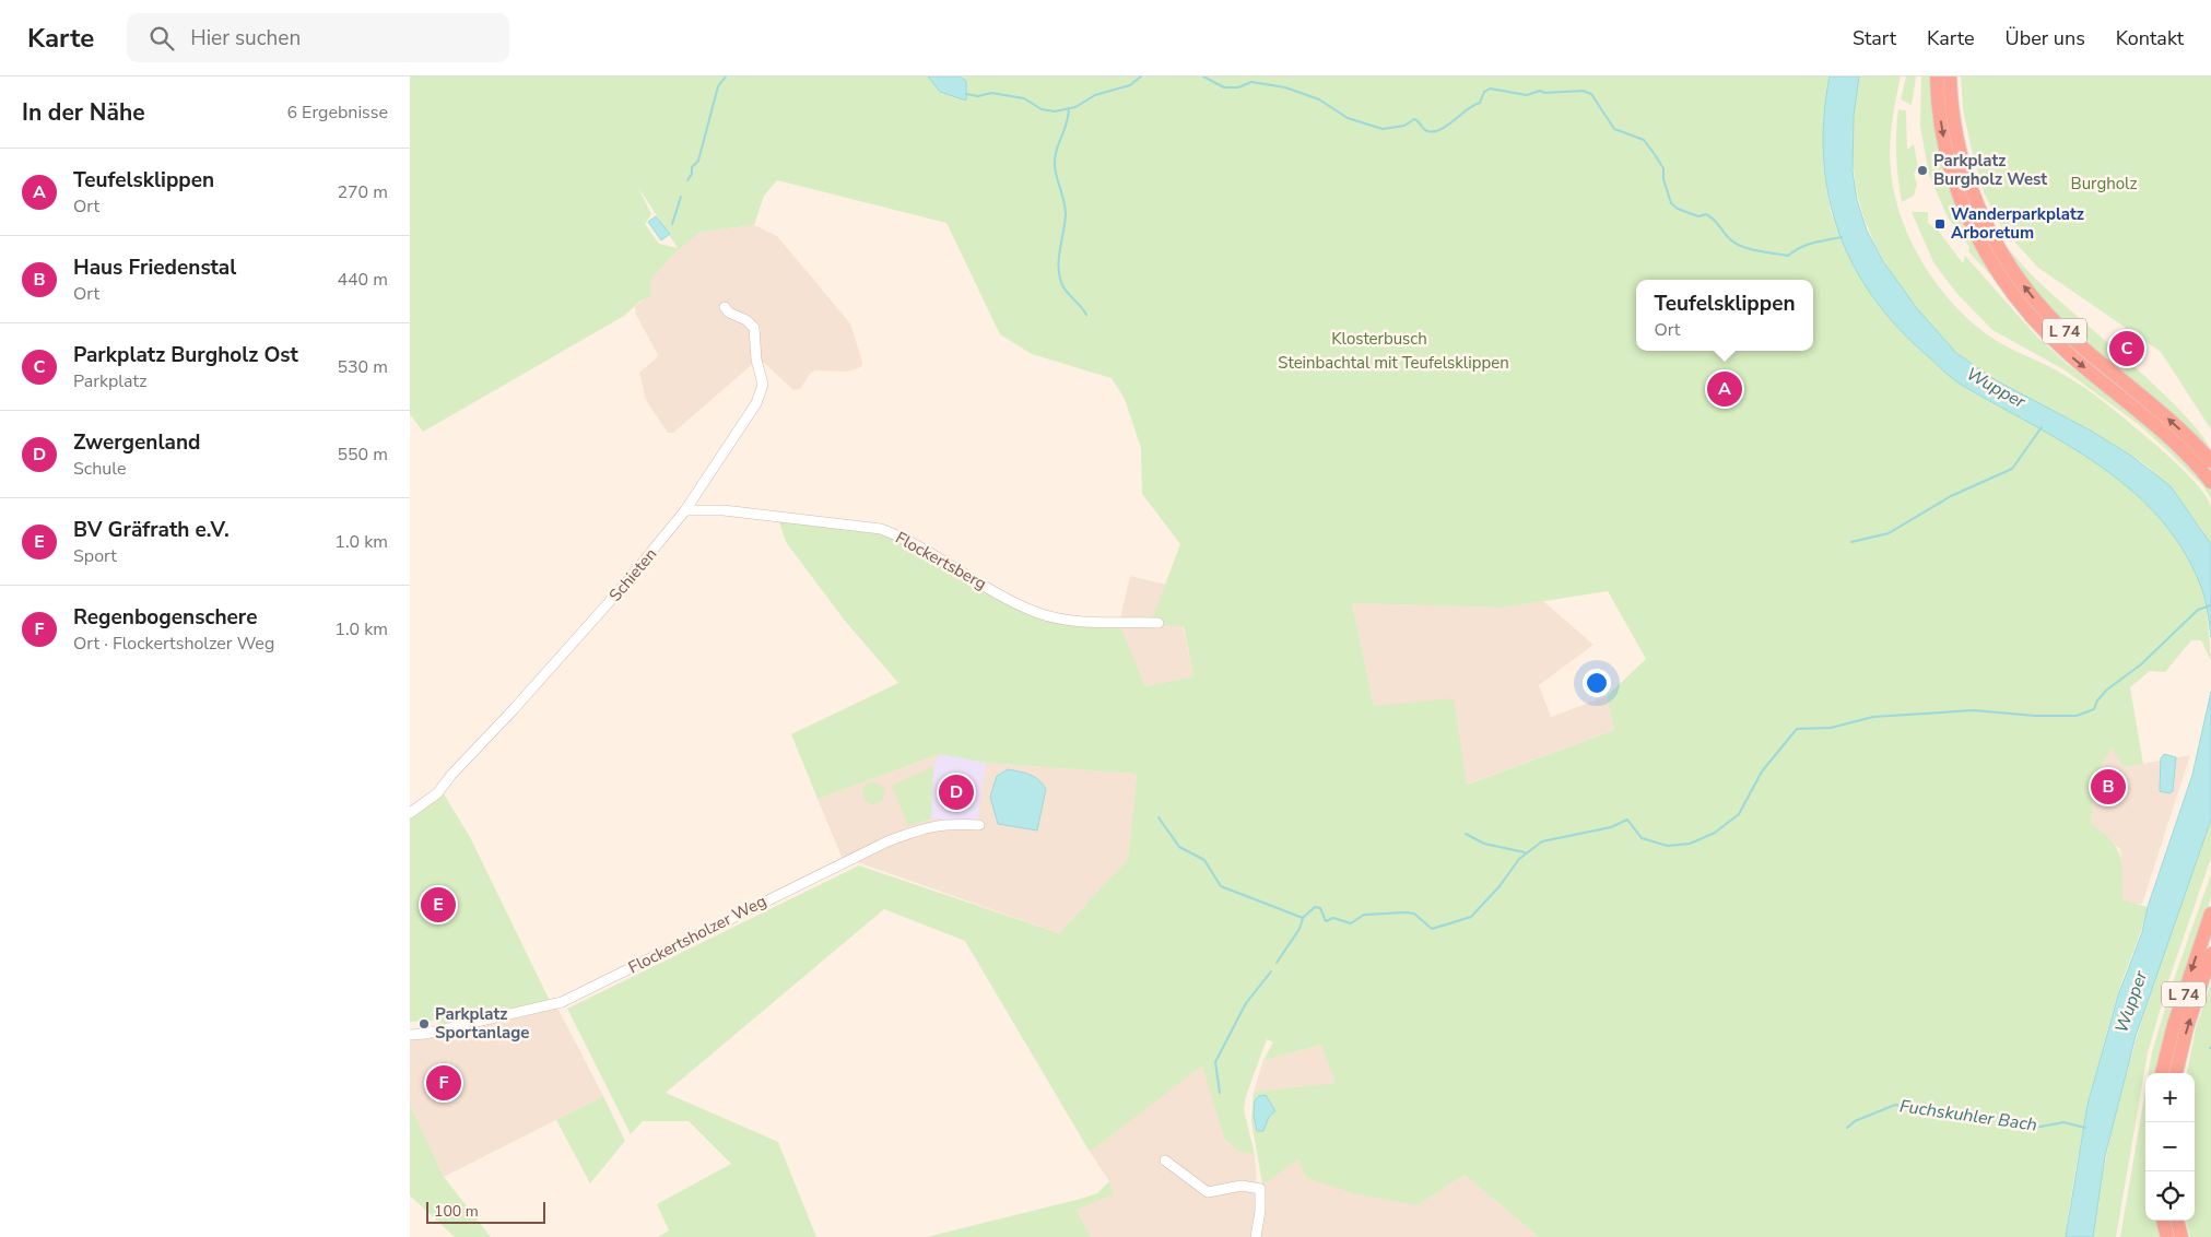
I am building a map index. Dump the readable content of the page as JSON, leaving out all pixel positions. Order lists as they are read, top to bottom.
{
  "streets": {
    "highway": ["L 74"],
    "street": ["Flockertsberg", "Schieten", "Flockertsholzer Weg"]
  },
  "crossings": [
    ["Flockertsberg", "Schieten"]
  ],
  "water": ["Wupper", "Fuchskuhler Bach"],
  "parks": ["Burgholz", "Klosterbusch", "Steinbachtal mit Teufelsklippen"],
  "places": {
    "other": ["Parkplatz Burgholz West", "Parkplatz Sportanlage"],
    "transit": ["Wanderparkplatz Arboretum"]
  },
  "scale_bar": "100 m",
  "page": {
    "header": "Karte",
    "search": "Hier suchen",
    "nav": [
      "Start",
      "Karte",
      "Über uns",
      "Kontakt"
    ],
    "heading": ["In der Nähe", "6 Ergebnisse"],
    "list": [
      {
        "mark": "A",
        "name": "Teufelsklippen",
        "note": "Ort",
        "value": "270 m"
      },
      {
        "mark": "B",
        "name": "Haus Friedenstal",
        "note": "Ort",
        "value": "440 m"
      },
      {
        "mark": "C",
        "name": "Parkplatz Burgholz Ost",
        "note": "Parkplatz",
        "value": "530 m"
      },
      {
        "mark": "D",
        "name": "Zwergenland",
        "note": "Schule",
        "value": "550 m"
      },
      {
        "mark": "E",
        "name": "BV Gräfrath e.V.",
        "note": "Sport",
        "value": "1.0 km"
      },
      {
        "mark": "F",
        "name": "Regenbogenschere",
        "note": "Ort · Flockertsholzer Weg",
        "value": "1.0 km"
      }
    ],
    "popup": ["Teufelsklippen", "Ort"],
    "pins": [
      "C",
      "A",
      "B",
      "D",
      "E",
      "F"
    ],
    "map_buttons": ["+", "−"],
    "scale": "100 m"
  }
}
